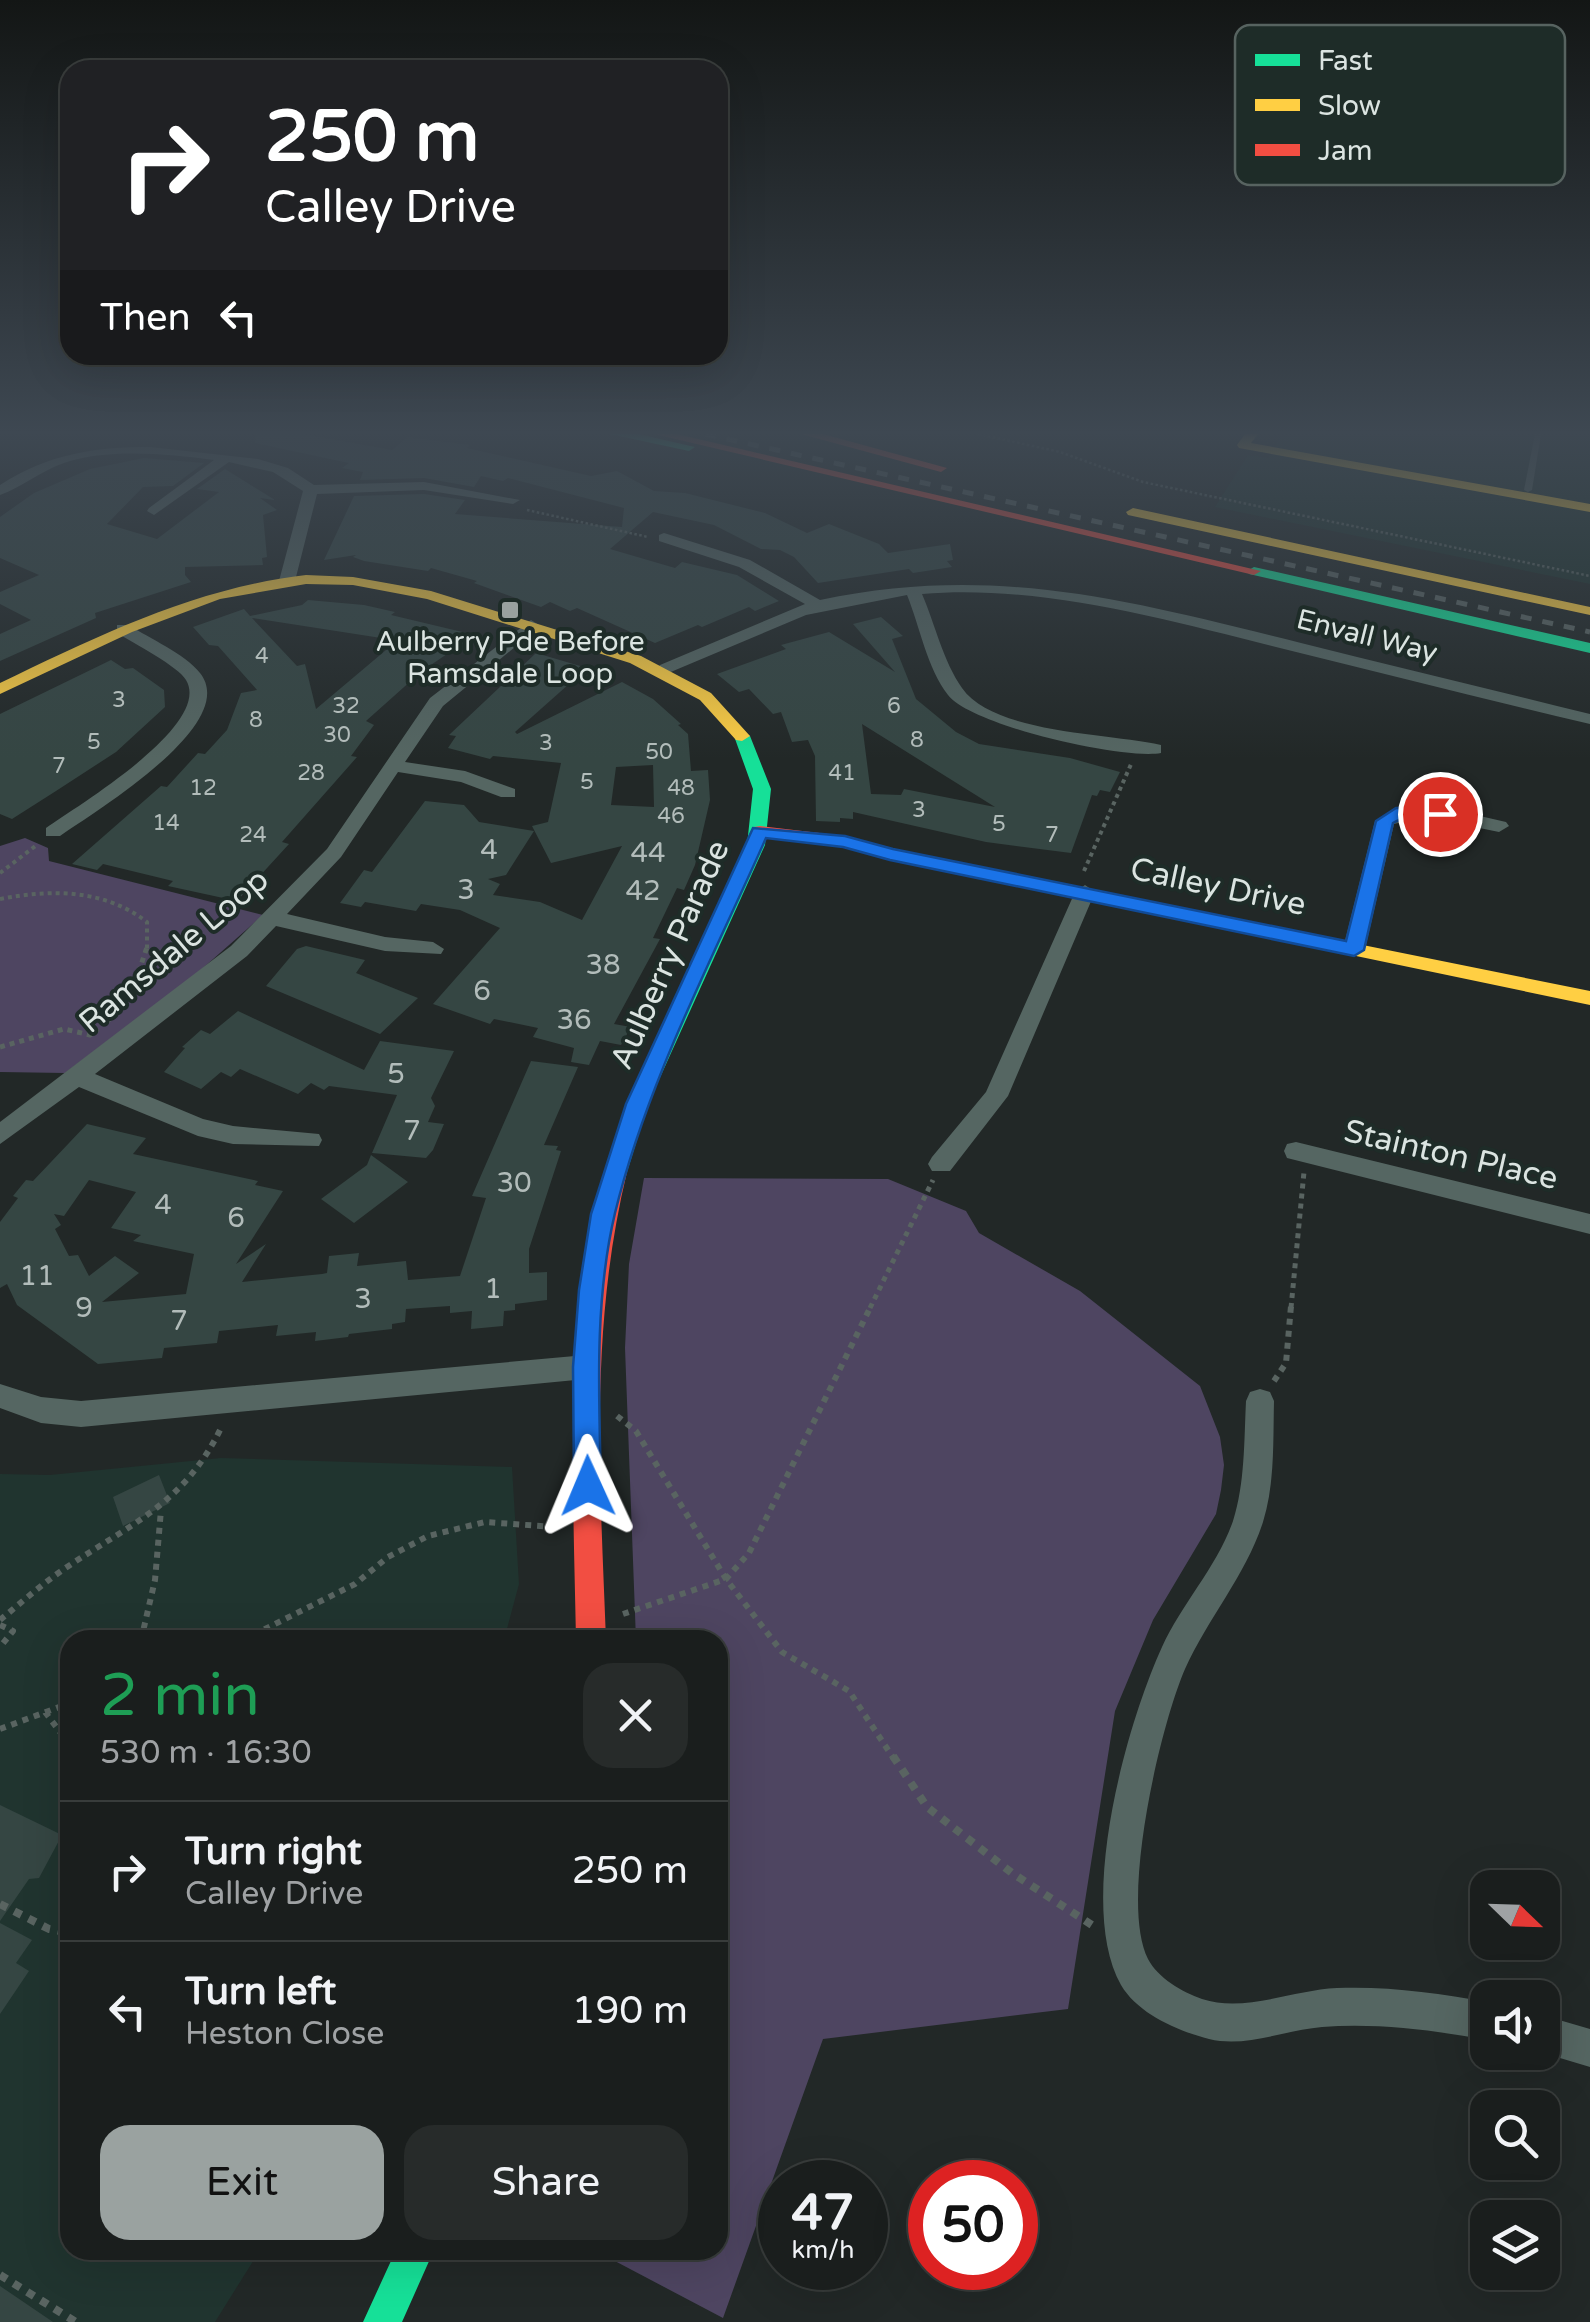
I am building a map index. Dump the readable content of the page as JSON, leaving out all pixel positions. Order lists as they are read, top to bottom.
{
  "streets": {
    "main road": ["Calley Drive", "Aulberry Parade"],
    "street": ["Envall Way", "Ramsdale Loop", "Stainton Place"]
  },
  "crossings": [
    ["Envall Way", "Aulberry Parade"],
    ["Calley Drive", "Aulberry Parade"],
    ["Ramsdale Loop", "Aulberry Parade"]
  ],
  "places": {
    "transit": ["Aulberry Pde Before Ramsdale Loop"]
  },
  "house_numbers": [
    "4",
    "3",
    "32",
    "6",
    "8",
    "30",
    "8",
    "5",
    "3",
    "50",
    "7",
    "28",
    "41",
    "5",
    "12",
    "48",
    "3",
    "46",
    "14",
    "5",
    "24",
    "7",
    "4",
    "44",
    "3",
    "42",
    "38",
    "6",
    "36",
    "5",
    "7",
    "30",
    "4",
    "6",
    "11",
    "1",
    "3",
    "9",
    "7"
  ],
  "legend": ["Fast", "Slow", "Jam"],
  "north": "bottom right",
  "page": {
    "turn": ["250 m", "Calley Drive"],
    "then": "Then",
    "heading": ["2 min", "530 m · 16:30"],
    "list": [
      {
        "name": "Turn right",
        "note": "Calley Drive",
        "value": "250 m"
      },
      {
        "name": "Turn left",
        "note": "Heston Close",
        "value": "190 m"
      }
    ],
    "buttons": ["Exit", "Share"],
    "speed": "47 km/h",
    "limit": "50"
  }
}
